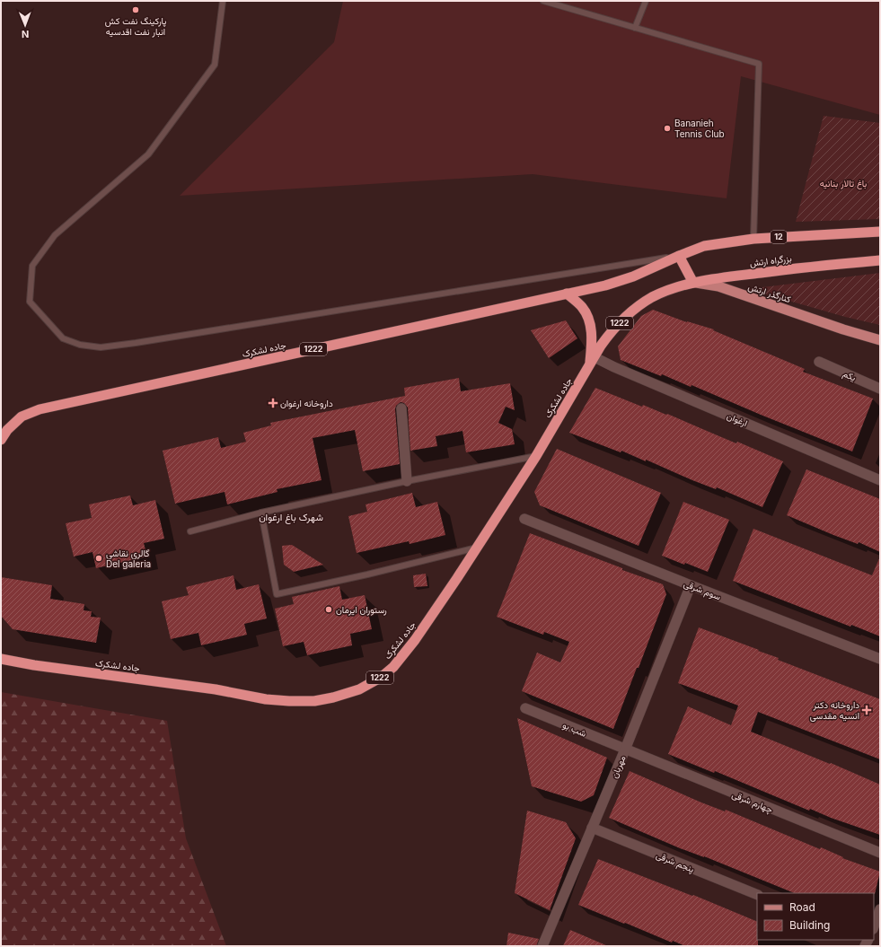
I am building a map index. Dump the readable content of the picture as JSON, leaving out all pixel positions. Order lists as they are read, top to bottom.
{
  "streets": {
    "highway": [
      "12",
      "بزرگراه ارتش",
      "کنارگذر ارتش",
      "1222",
      "جاده لشکرک"
    ],
    "street": [
      "یکم",
      "ارغوان",
      "سوم شرقی",
      "شب بو",
      "مهربان",
      "چهارم شرقی",
      "پنجم شرقی"
    ]
  },
  "crossings": [
    ["12", "جاده لشکرک"],
    ["بزرگراه ارتش", "کنارگذر ارتش"],
    ["کنارگذر ارتش", "جاده لشکرک"],
    ["1222", "جاده لشکرک"],
    ["جاده لشکرک", "ارغوان"],
    ["سوم شرقی", "مهربان"],
    ["شب بو", "مهربان"],
    ["شب بو", "چهارم شرقی"],
    ["مهربان", "چهارم شرقی"],
    ["مهربان", "پنجم شرقی"]
  ],
  "districts": ["شهرک باغ ارغوان"],
  "parks": ["باغ تالار بنانیه"],
  "places": {
    "other": [
      "پارکینگ نفت کش انبار نفت اقدسیه",
      "Bananieh Tennis Club",
      "گالرى نقاشى Del galeria",
      "رستوران ايرمان"
    ],
    "health": ["داروخانه ارغوان", "داروخانه دکتر انسیه مقدسی"]
  },
  "legend": ["Road", "Building"],
  "north": "bottom"
}
